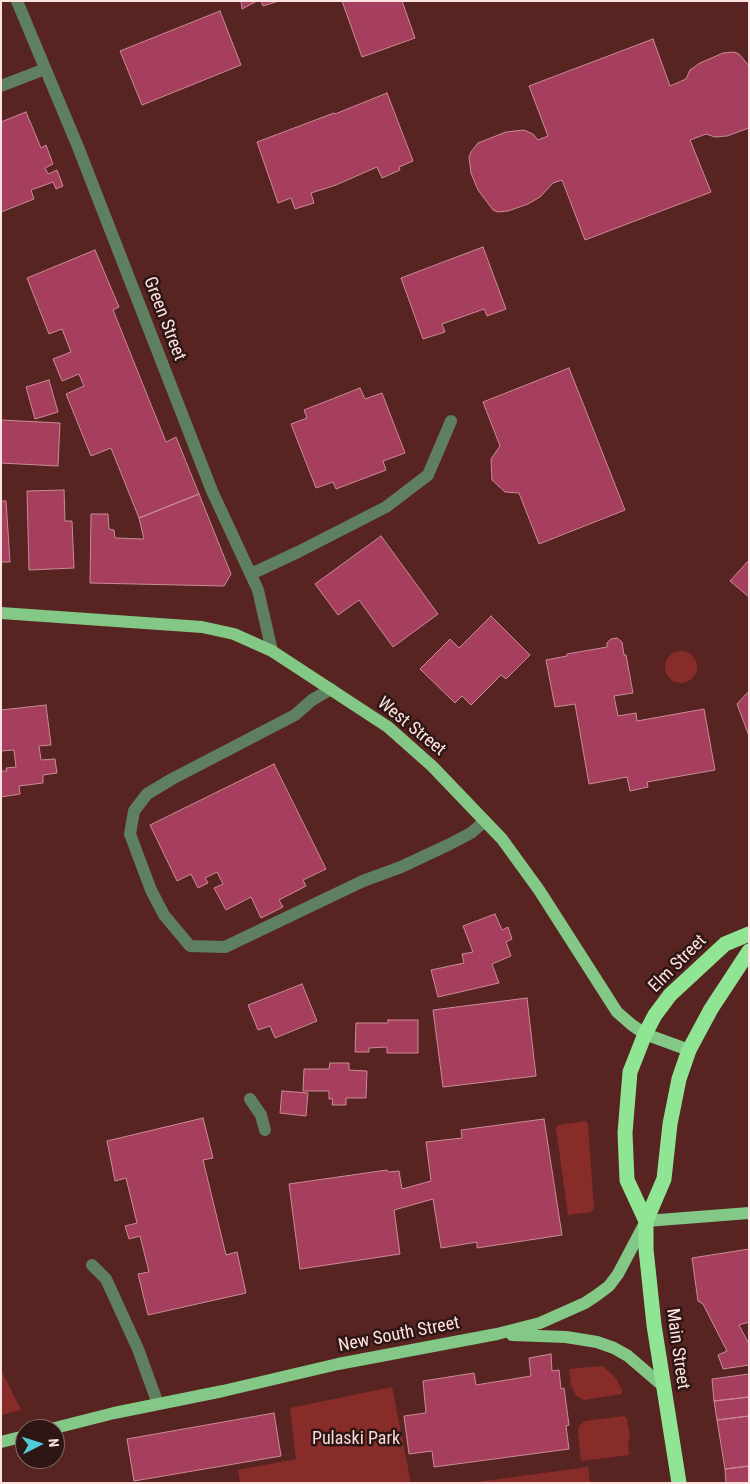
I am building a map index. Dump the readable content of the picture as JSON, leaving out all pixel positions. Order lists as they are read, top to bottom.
{
  "streets": {
    "highway": ["Elm Street", "Main Street"],
    "main road": ["West Street", "New South Street"],
    "street": ["Green Street"]
  },
  "crossings": [
    ["Green Street", "West Street"],
    ["West Street", "Elm Street"],
    ["West Street", "Main Street"],
    ["Elm Street", "Main Street"],
    ["New South Street", "Main Street"]
  ],
  "parks": ["Pulaski Park"],
  "north": "right"
}
